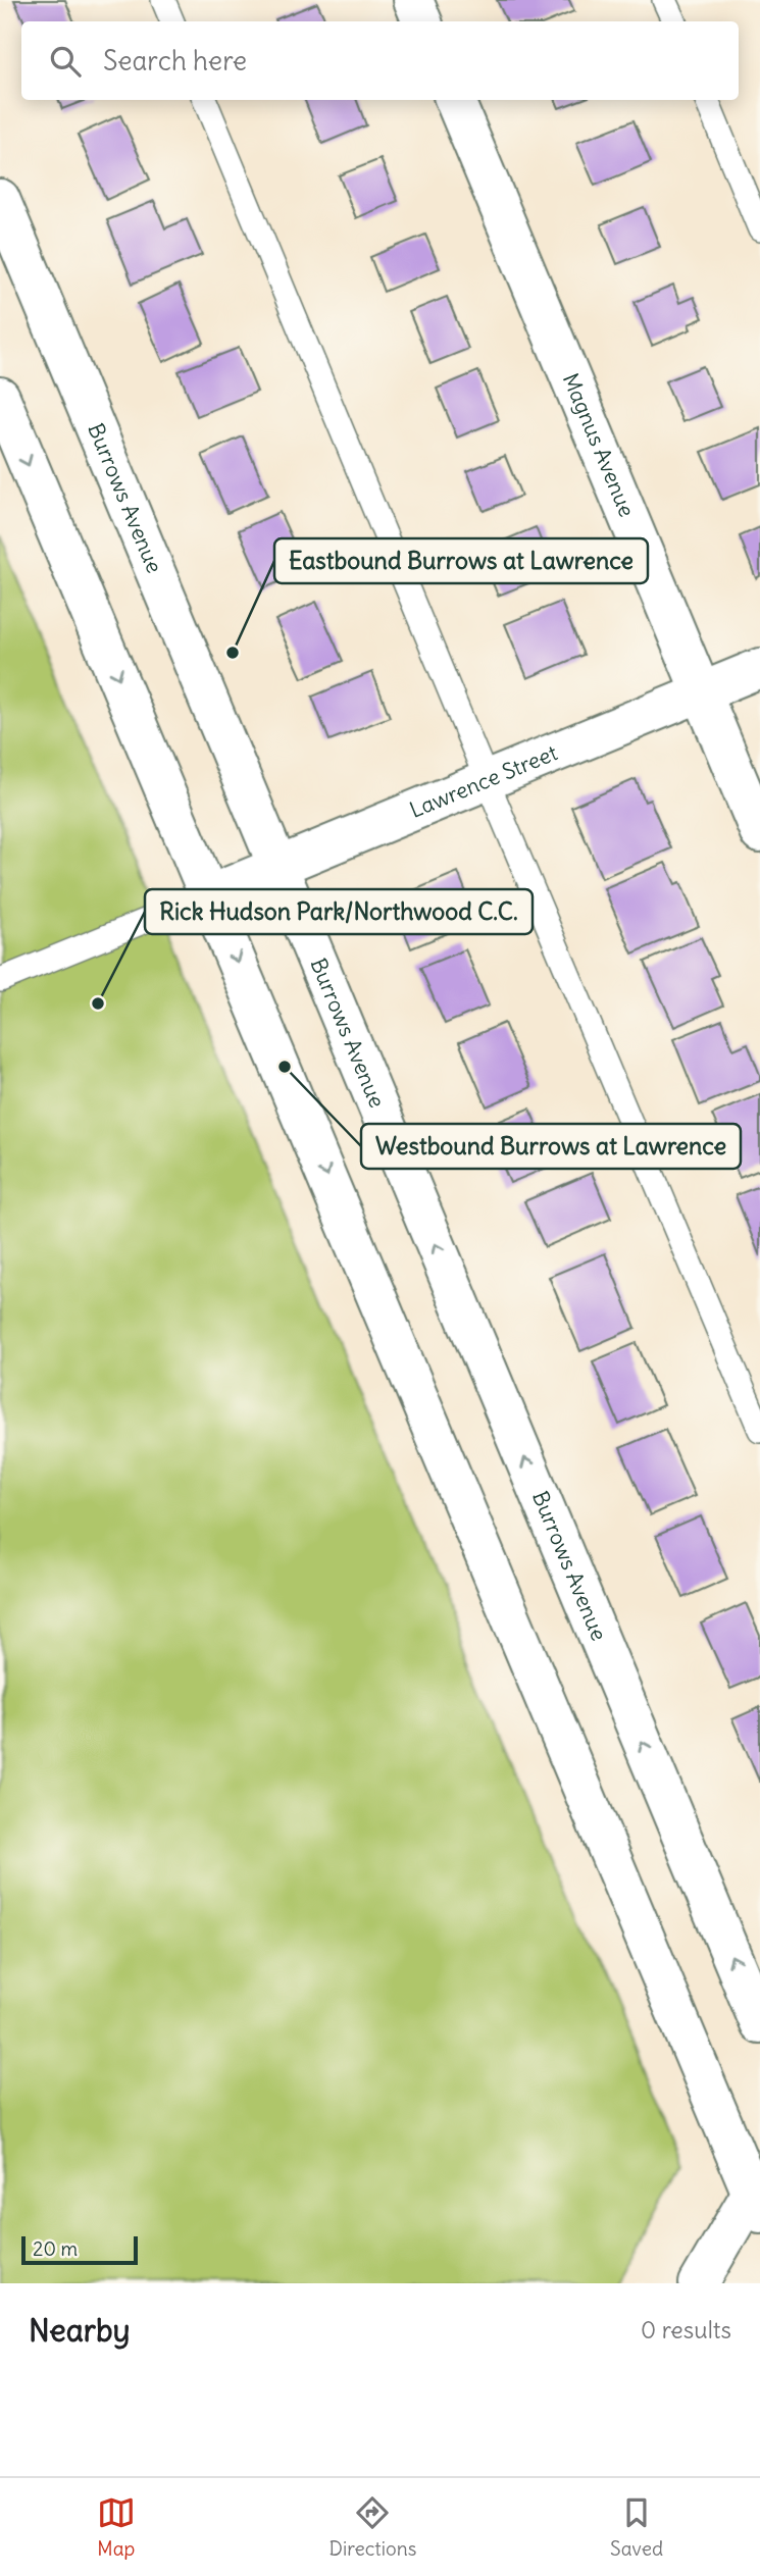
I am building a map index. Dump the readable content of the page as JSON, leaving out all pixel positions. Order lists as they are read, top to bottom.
{
  "streets": {
    "street": ["Magnus Avenue", "Burrows Avenue", "Lawrence Street"]
  },
  "crossings": [
    ["Magnus Avenue", "Lawrence Street"],
    ["Burrows Avenue", "Lawrence Street"]
  ],
  "places": ["Eastbound Burrows at Lawrence", "Rick Hudson Park/Northwood C.C.", "Westbound Burrows at Lawrence"],
  "scale_bar": "20 m",
  "page": {
    "search": "Search here",
    "scale": "20 m",
    "heading": ["Nearby", "0 results"],
    "nav": ["Map", "Directions", "Saved"]
  }
}
